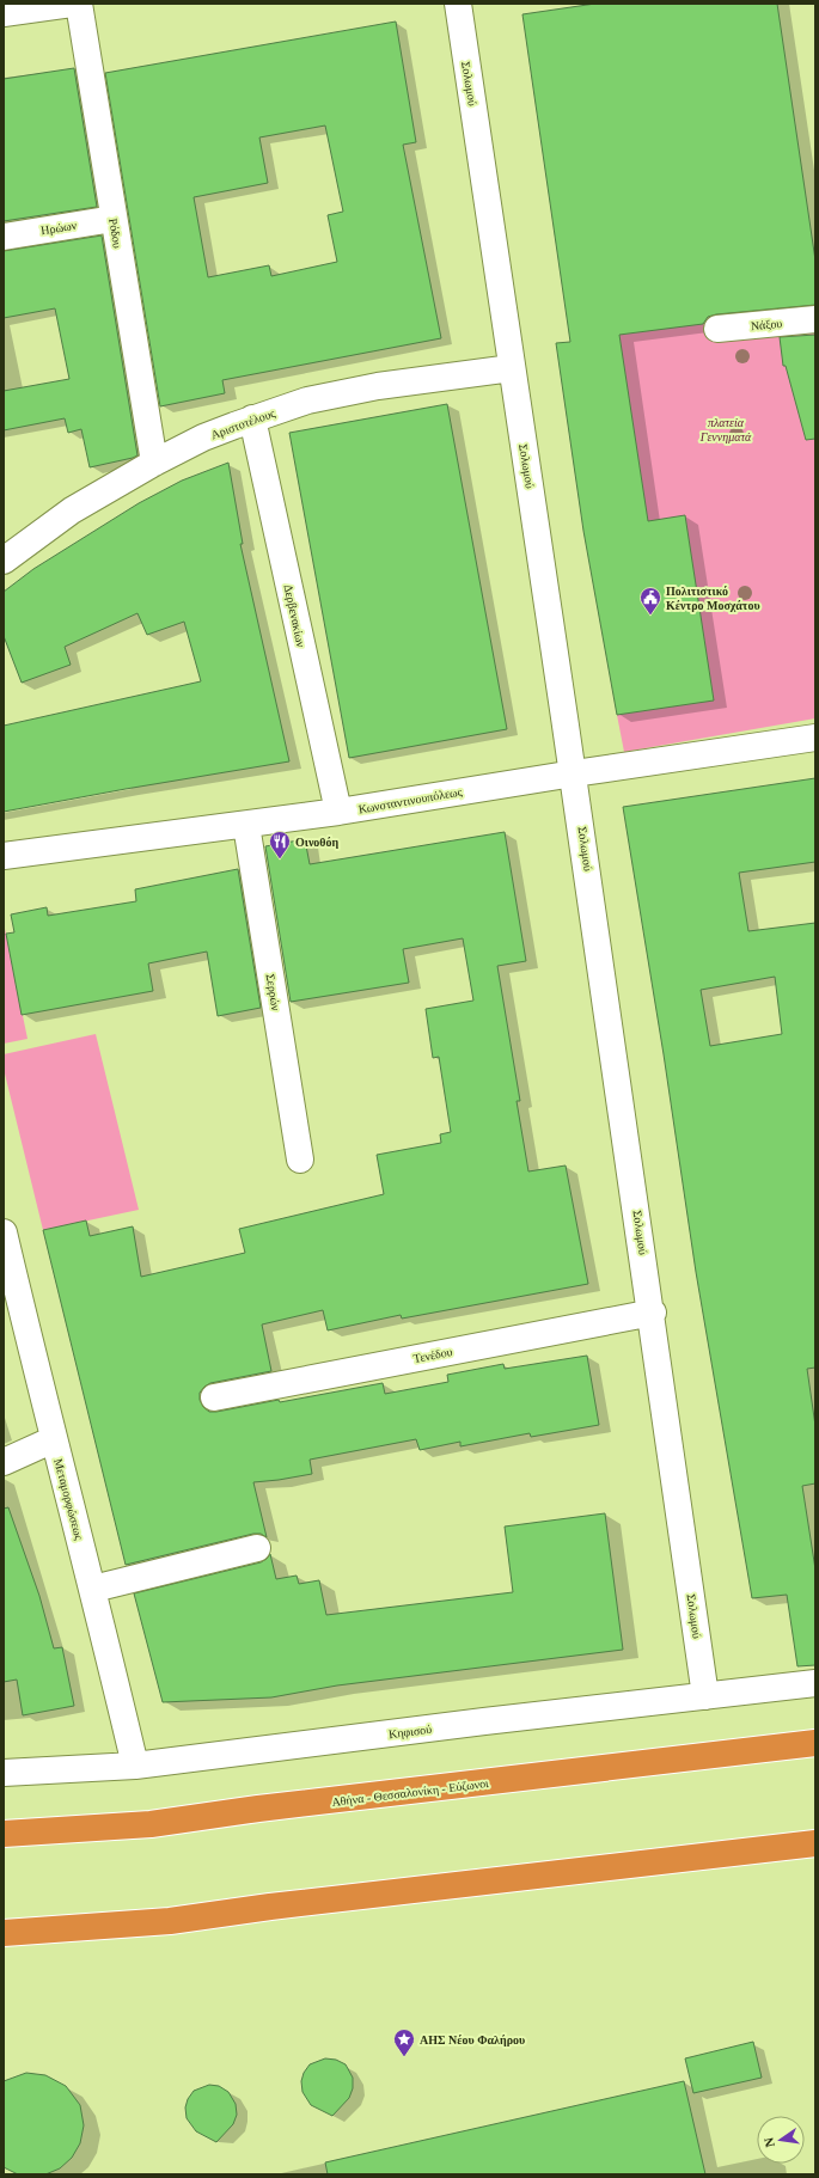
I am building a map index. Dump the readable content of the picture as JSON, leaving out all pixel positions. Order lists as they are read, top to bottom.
{
  "streets": {
    "highway": ["Αθήνα - Θεσσαλονίκη - Εύζωνοι"],
    "street": [
      "Σολωμού",
      "Ηρώων",
      "Ρόδου",
      "Νάξου",
      "Αριστοτέλους",
      "Δερβενακίων",
      "Κωνσταντινουπόλεως",
      "Σερρών",
      "Τενέδου",
      "Μεταμορφώσεως",
      "Κηφισού"
    ]
  },
  "crossings": [
    ["Σολωμού", "Αριστοτέλους"],
    ["Σολωμού", "Κωνσταντινουπόλεως"],
    ["Σολωμού", "Τενέδου"],
    ["Σολωμού", "Κηφισού"],
    ["Ηρώων", "Ρόδου"],
    ["Ρόδου", "Αριστοτέλους"],
    ["Αριστοτέλους", "Δερβενακίων"],
    ["Δερβενακίων", "Κωνσταντινουπόλεως"],
    ["Κωνσταντινουπόλεως", "Σερρών"],
    ["Μεταμορφώσεως", "Κηφισού"]
  ],
  "parks": ["πλατεία Γεννηματά"],
  "places": {
    "public building": ["Πολιτιστικό Κέντρο Μοσχάτου"],
    "restaurant": ["Οινοθόη"],
    "place": ["ΑΗΣ Νέου Φαλήρου"]
  },
  "north": "left"
}
